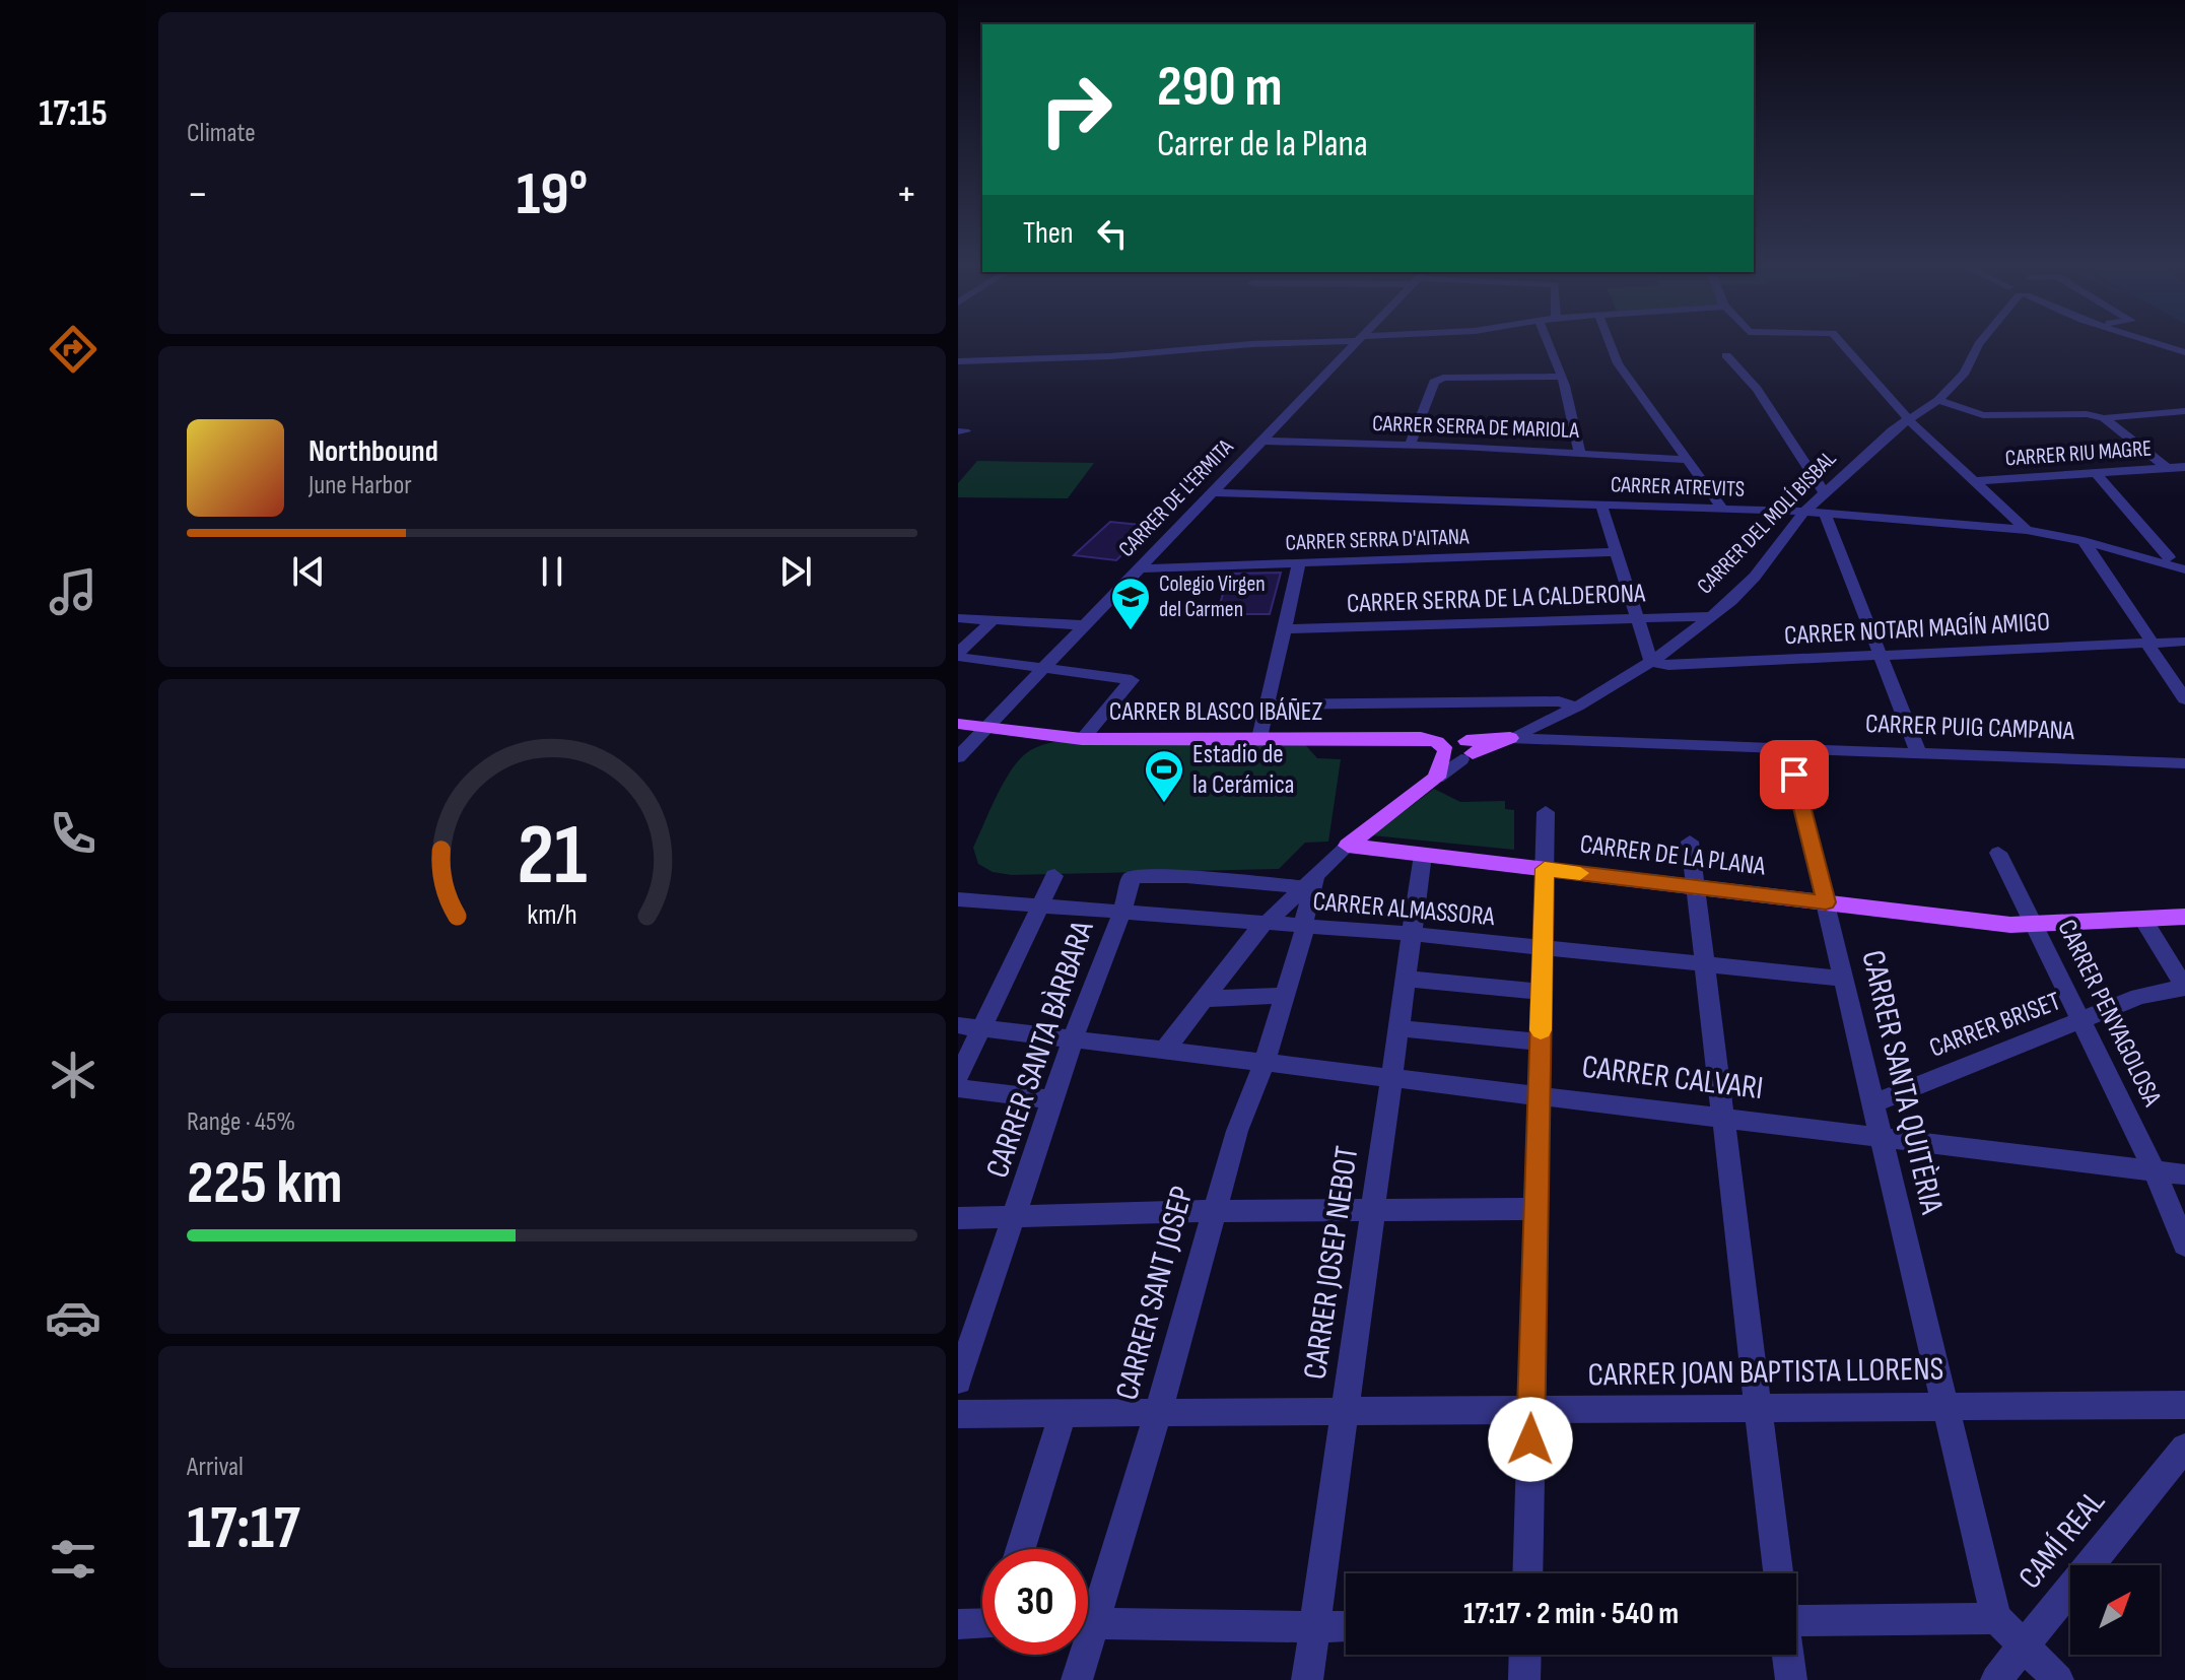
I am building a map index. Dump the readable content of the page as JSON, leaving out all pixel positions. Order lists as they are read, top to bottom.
{
  "streets": {
    "main road": ["CARRER DEL MOLÍ BISBAL", "CARRER BLASCO IBÁÑEZ", "CARRER DE LA PLANA"],
    "street": [
      "CARRER SERRA DE MARIOLA",
      "CARRER RIU MAGRE",
      "CARRER ATREVITS",
      "CARRER DE L'ERMITA",
      "CARRER SERRA D'AITANA",
      "CARRER SERRA DE LA CALDERONA",
      "CARRER NOTARI MAGÍN AMIGO",
      "CARRER PUIG CAMPANA",
      "CARRER ALMASSORA",
      "CARRER PENYAGOLOSA",
      "CARRER BRISET",
      "CARRER SANTA BÀRBARA",
      "CARRER CALVARI",
      "CARRER SANTA QUITÈRIA",
      "CARRER JOSEP NEBOT",
      "CARRER SANT JOSEP",
      "CARRER JOAN BAPTISTA LLORENS",
      "CAMÍ REAL"
    ]
  },
  "crossings": [
    ["CARRER SERRA DE MARIOLA", "CARRER DE L'ERMITA"],
    ["CARRER ATREVITS", "CARRER DE L'ERMITA"],
    ["CARRER ATREVITS", "CARRER DEL MOLÍ BISBAL"],
    ["CARRER DE L'ERMITA", "CARRER SERRA D'AITANA"],
    ["CARRER DE L'ERMITA", "CARRER BLASCO IBÁÑEZ"],
    ["CARRER DEL MOLÍ BISBAL", "CARRER SERRA DE LA CALDERONA"],
    ["CARRER DEL MOLÍ BISBAL", "CARRER NOTARI MAGÍN AMIGO"],
    ["CARRER DEL MOLÍ BISBAL", "CARRER BLASCO IBÁÑEZ"],
    ["CARRER DEL MOLÍ BISBAL", "CARRER PUIG CAMPANA"],
    ["CARRER DE LA PLANA", "CARRER PENYAGOLOSA"],
    ["CARRER DE LA PLANA", "CARRER SANTA QUITÈRIA"],
    ["CARRER DE LA PLANA", "CARRER JOSEP NEBOT"],
    ["CARRER ALMASSORA", "CARRER SANTA BÀRBARA"],
    ["CARRER ALMASSORA", "CARRER SANTA QUITÈRIA"],
    ["CARRER ALMASSORA", "CARRER JOSEP NEBOT"],
    ["CARRER ALMASSORA", "CARRER SANT JOSEP"],
    ["CARRER PENYAGOLOSA", "CARRER BRISET"],
    ["CARRER PENYAGOLOSA", "CARRER CALVARI"],
    ["CARRER BRISET", "CARRER SANTA QUITÈRIA"],
    ["CARRER SANTA BÀRBARA", "CARRER CALVARI"],
    ["CARRER SANTA BÀRBARA", "CARRER SANT JOSEP"],
    ["CARRER CALVARI", "CARRER SANTA QUITÈRIA"],
    ["CARRER CALVARI", "CARRER JOSEP NEBOT"],
    ["CARRER CALVARI", "CARRER SANT JOSEP"],
    ["CARRER SANTA QUITÈRIA", "CARRER JOAN BAPTISTA LLORENS"],
    ["CARRER JOSEP NEBOT", "CARRER JOAN BAPTISTA LLORENS"],
    ["CARRER SANT JOSEP", "CARRER JOAN BAPTISTA LLORENS"]
  ],
  "places": {
    "school or university": ["Colegio Virgen del Carmen"],
    "sports": ["Estadio de la Cerámica"]
  },
  "north": "top right",
  "page": {
    "tabs": "17:15",
    "tile": [
      "Climate",
      ["Range · 45%", "225 km"],
      ["Arrival", "17:17"]
    ],
    "turn": ["290 m", "Carrer de la Plana"],
    "heat": ["−", "19°", "+"],
    "then": "Then",
    "song": ["Northbound", "June Harbor"],
    "limit": "30",
    "trip": "17:17 · 2 min · 540 m",
    "gauge": ["21", "km/h"]
  }
}
